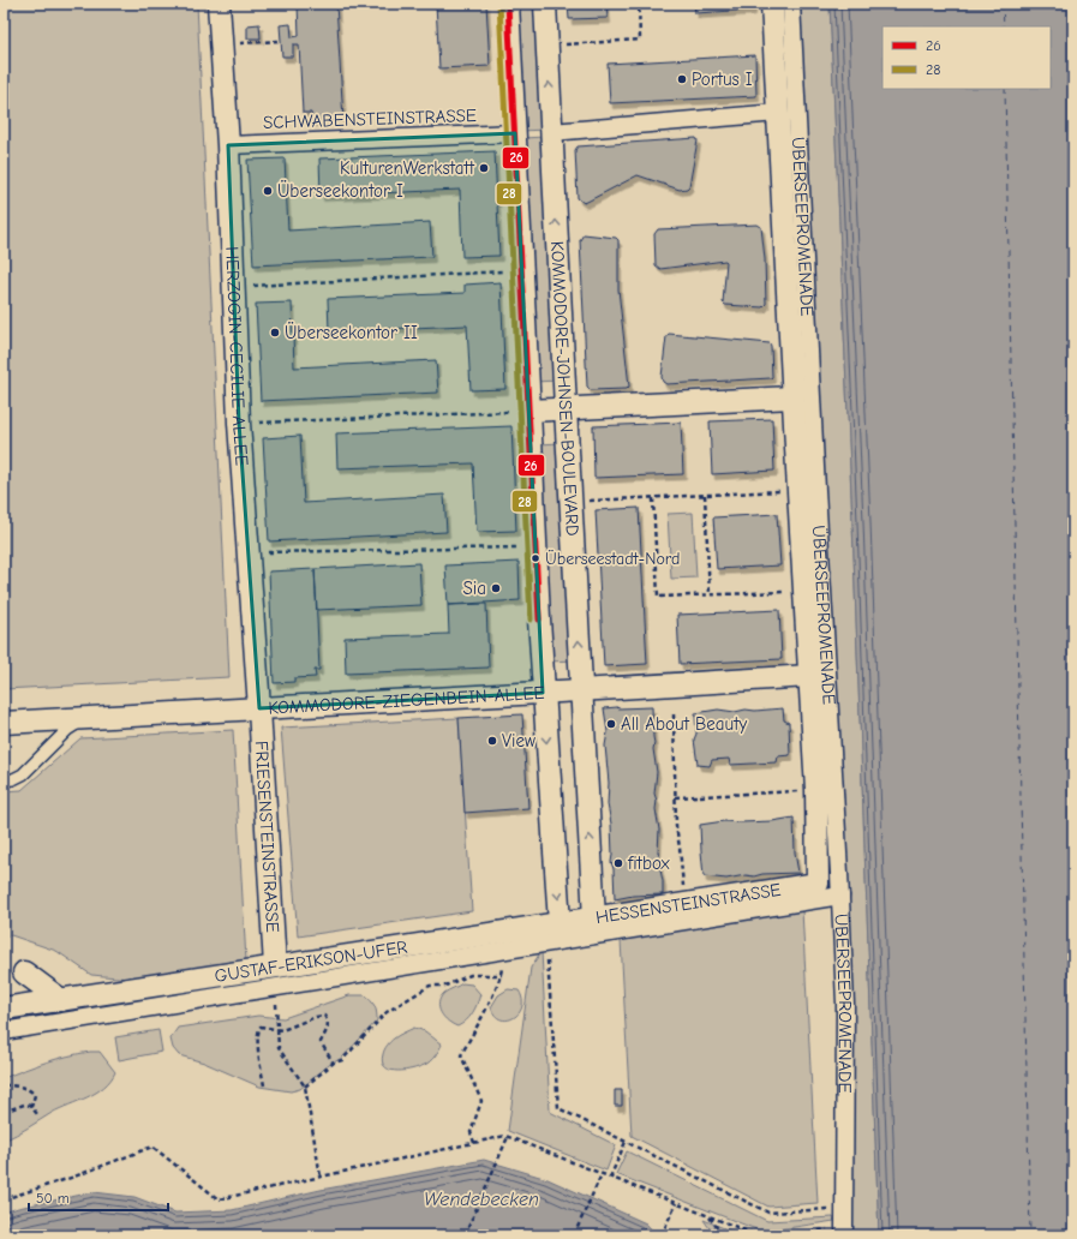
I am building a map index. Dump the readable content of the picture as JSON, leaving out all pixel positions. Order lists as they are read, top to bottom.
{
  "streets": {
    "street": [
      "SCHWABENSTEINSTRASSE",
      "ÜBERSEEPROMENADE",
      "HERZOGIN-CECILIE-ALLEE",
      "KOMMODORE-JOHNSEN-BOULEVARD",
      "KOMMODORE-ZIEGENBEIN-ALLEE",
      "FRIESENSTEINSTRASSE",
      "HESSENSTEINSTRASSE",
      "GUSTAF-ERIKSON-UFER"
    ]
  },
  "crossings": [
    ["SCHWABENSTEINSTRASSE", "HERZOGIN-CECILIE-ALLEE"],
    ["SCHWABENSTEINSTRASSE", "KOMMODORE-JOHNSEN-BOULEVARD"],
    ["ÜBERSEEPROMENADE", "KOMMODORE-ZIEGENBEIN-ALLEE"],
    ["ÜBERSEEPROMENADE", "HESSENSTEINSTRASSE"],
    ["HERZOGIN-CECILIE-ALLEE", "KOMMODORE-ZIEGENBEIN-ALLEE"],
    ["HERZOGIN-CECILIE-ALLEE", "FRIESENSTEINSTRASSE"],
    ["KOMMODORE-JOHNSEN-BOULEVARD", "KOMMODORE-ZIEGENBEIN-ALLEE"],
    ["KOMMODORE-JOHNSEN-BOULEVARD", "HESSENSTEINSTRASSE"],
    ["KOMMODORE-JOHNSEN-BOULEVARD", "GUSTAF-ERIKSON-UFER"],
    ["KOMMODORE-ZIEGENBEIN-ALLEE", "FRIESENSTEINSTRASSE"],
    ["FRIESENSTEINSTRASSE", "GUSTAF-ERIKSON-UFER"],
    ["HESSENSTEINSTRASSE", "GUSTAF-ERIKSON-UFER"]
  ],
  "water": ["Wendebecken"],
  "places": [
    "Portus I",
    "KulturenWerkstatt",
    "Überseekontor I",
    "Überseekontor II",
    "Überseestadt-Nord",
    "Sia",
    "All About Beauty",
    "View",
    "fitbox"
  ],
  "lines": ["transit line 26", "transit line 28"],
  "legend": ["26", "28"],
  "scale_bar": "50 m"
}
